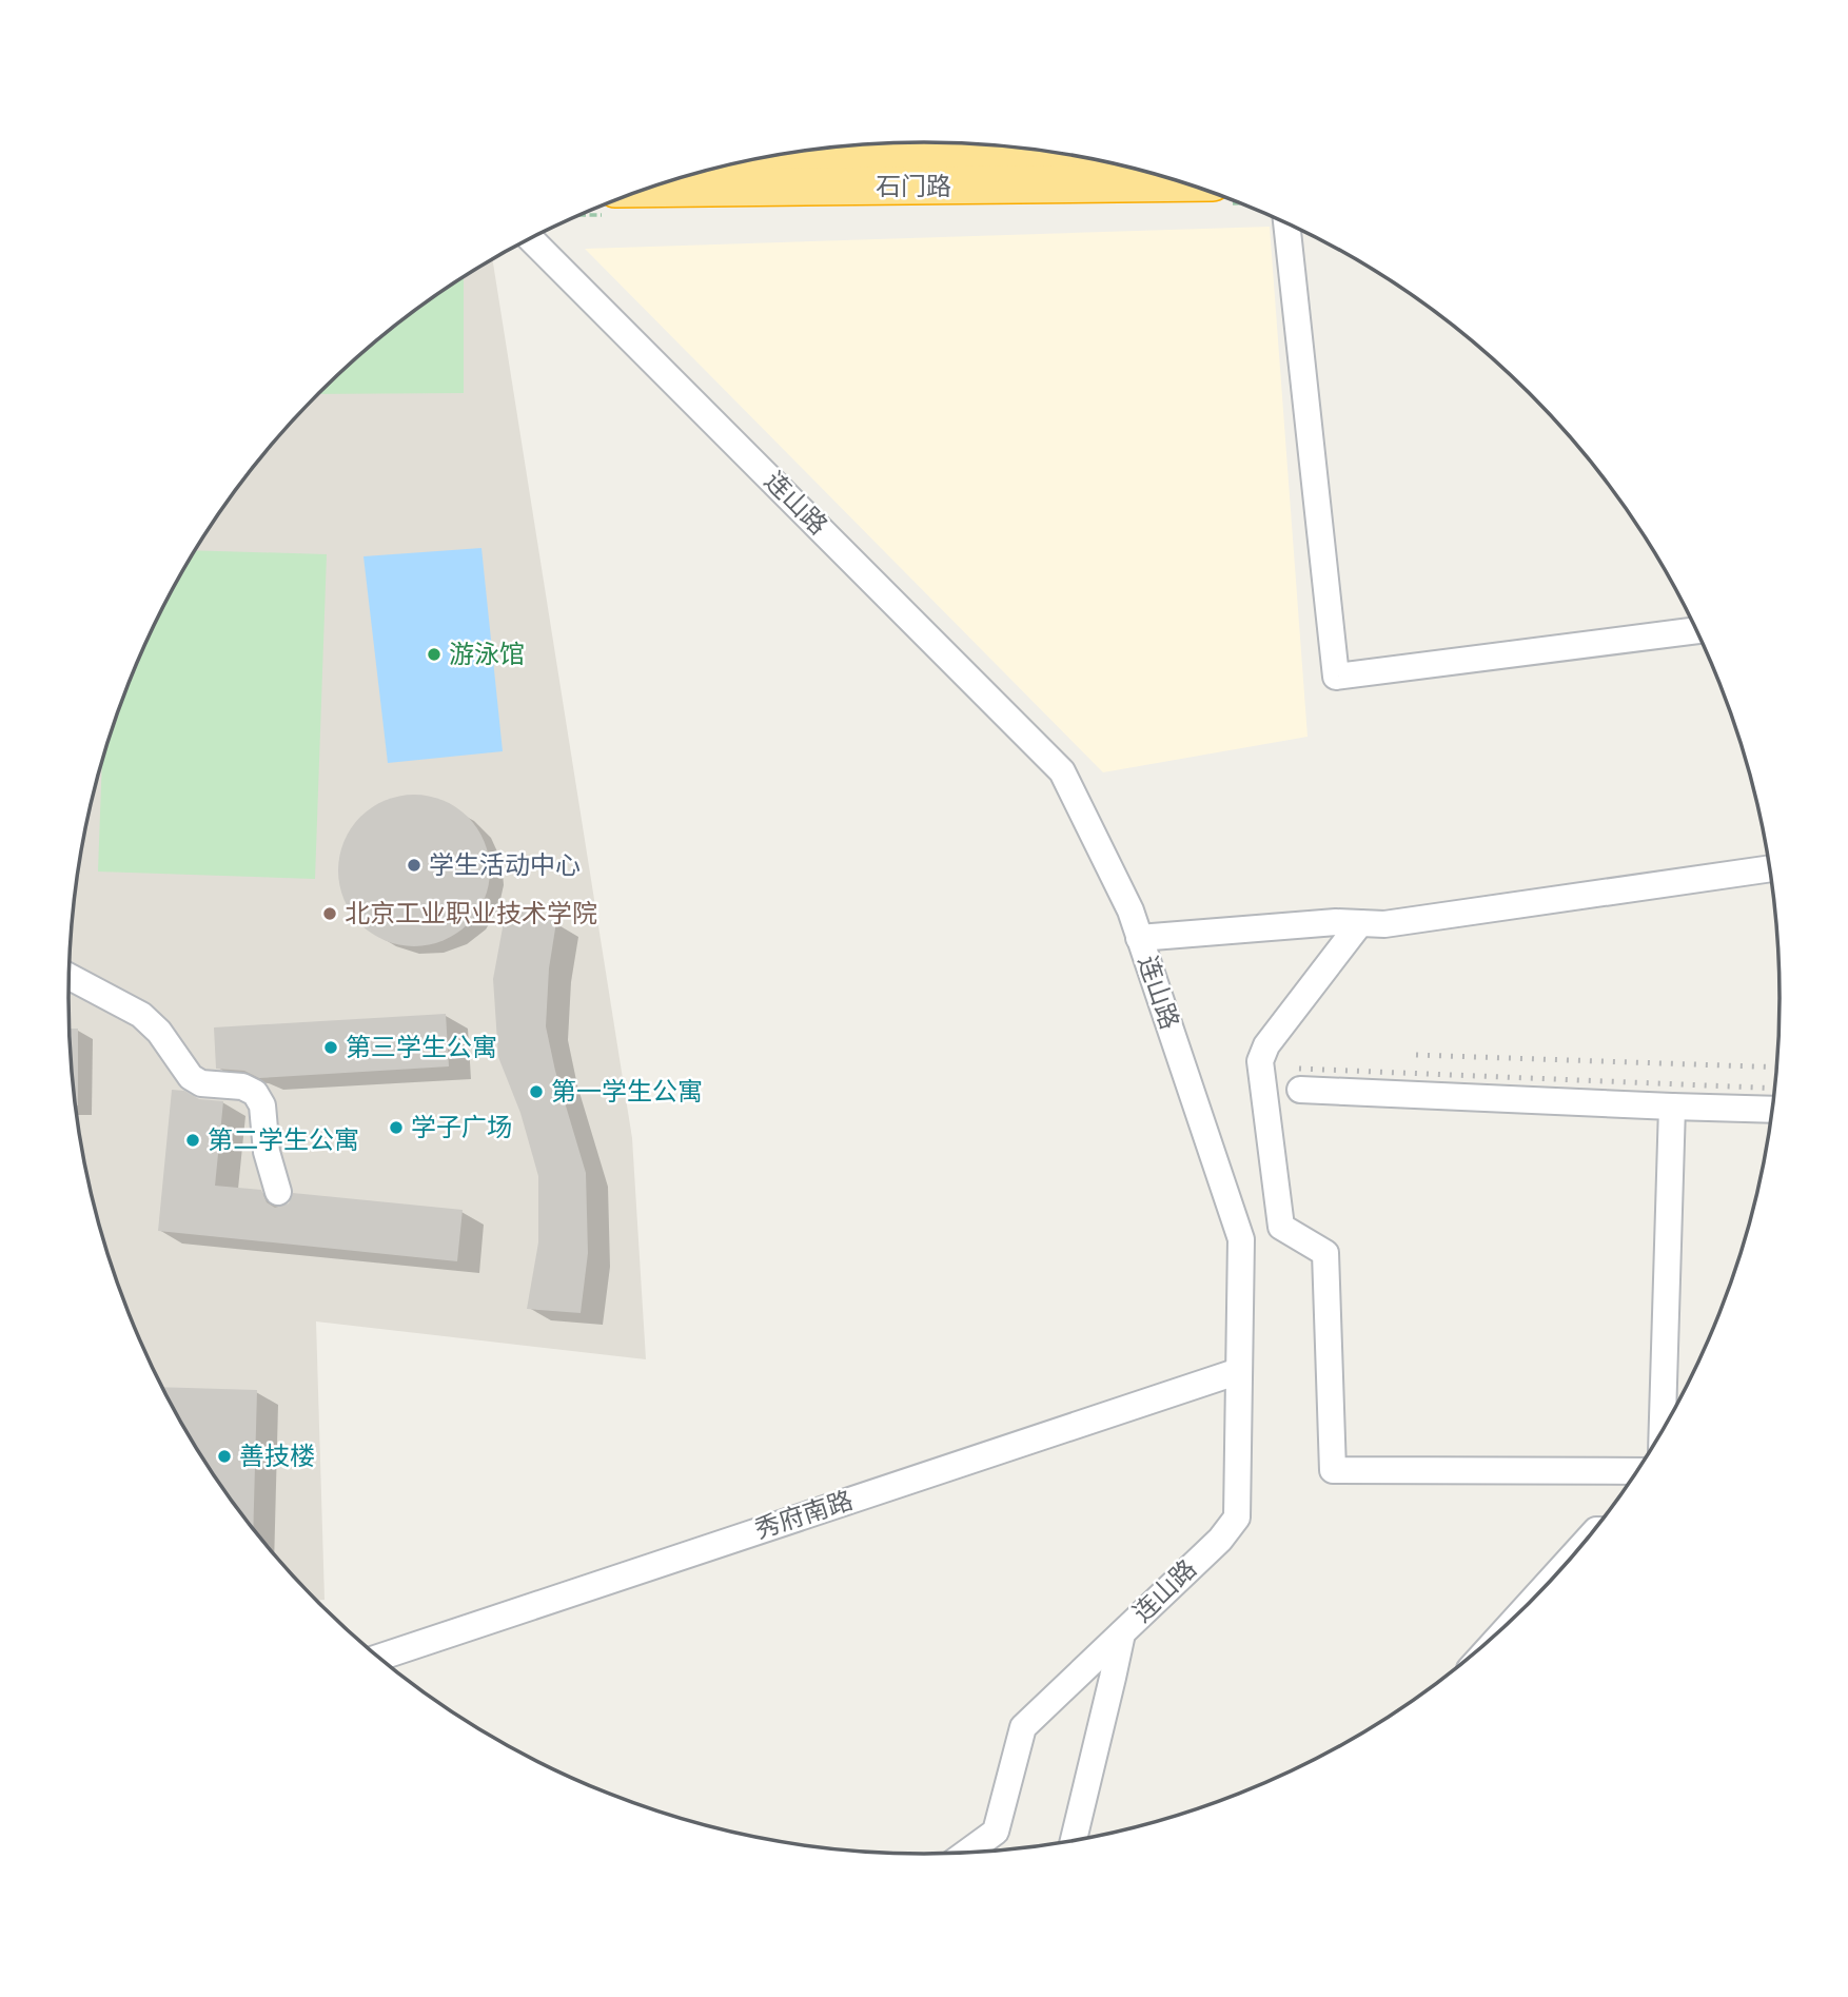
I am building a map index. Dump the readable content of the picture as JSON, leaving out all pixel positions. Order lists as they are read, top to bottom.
{
  "streets": {
    "highway": ["石门路"],
    "street": ["连山路", "秀府南路"]
  },
  "crossings": [
    ["连山路", "秀府南路"]
  ],
  "places": [
    "游泳馆",
    "学生活动中心",
    "北京工业职业技术学院",
    "第三学生公寓",
    "第一学生公寓",
    "学子广场",
    "第二学生公寓",
    "善技楼"
  ]
}
